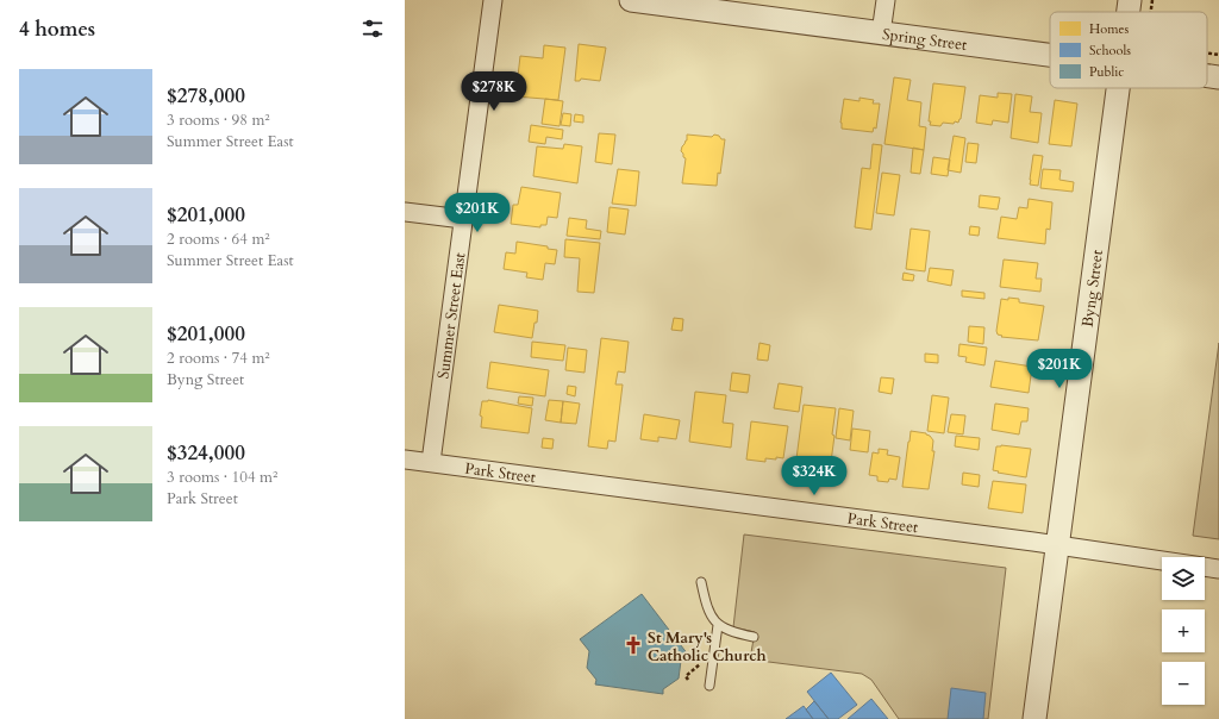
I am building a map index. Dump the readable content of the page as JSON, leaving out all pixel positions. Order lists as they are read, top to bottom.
{
  "streets": {
    "street": [
      "Spring Street",
      "Byng Street",
      "Summer Street East",
      "Park Street"
    ]
  },
  "crossings": [
    ["Byng Street", "Park Street"],
    ["Summer Street East", "Park Street"]
  ],
  "places": {
    "church": ["St Mary's Catholic Church"]
  },
  "legend": ["Homes", "Schools", "Public"],
  "page": {
    "heading": "4 homes",
    "list": [
      {
        "name": "$278,000",
        "note": "3 rooms · 98 m² · Summer Street East"
      },
      {
        "name": "$201,000",
        "note": "2 rooms · 64 m² · Summer Street East"
      },
      {
        "name": "$201,000",
        "note": "2 rooms · 74 m² · Byng Street"
      },
      {
        "name": "$324,000",
        "note": "3 rooms · 104 m² · Park Street"
      }
    ],
    "price": [
      "$278K",
      "$201K",
      "$201K",
      "$324K"
    ],
    "map_buttons": ["+", "−"]
  }
}
